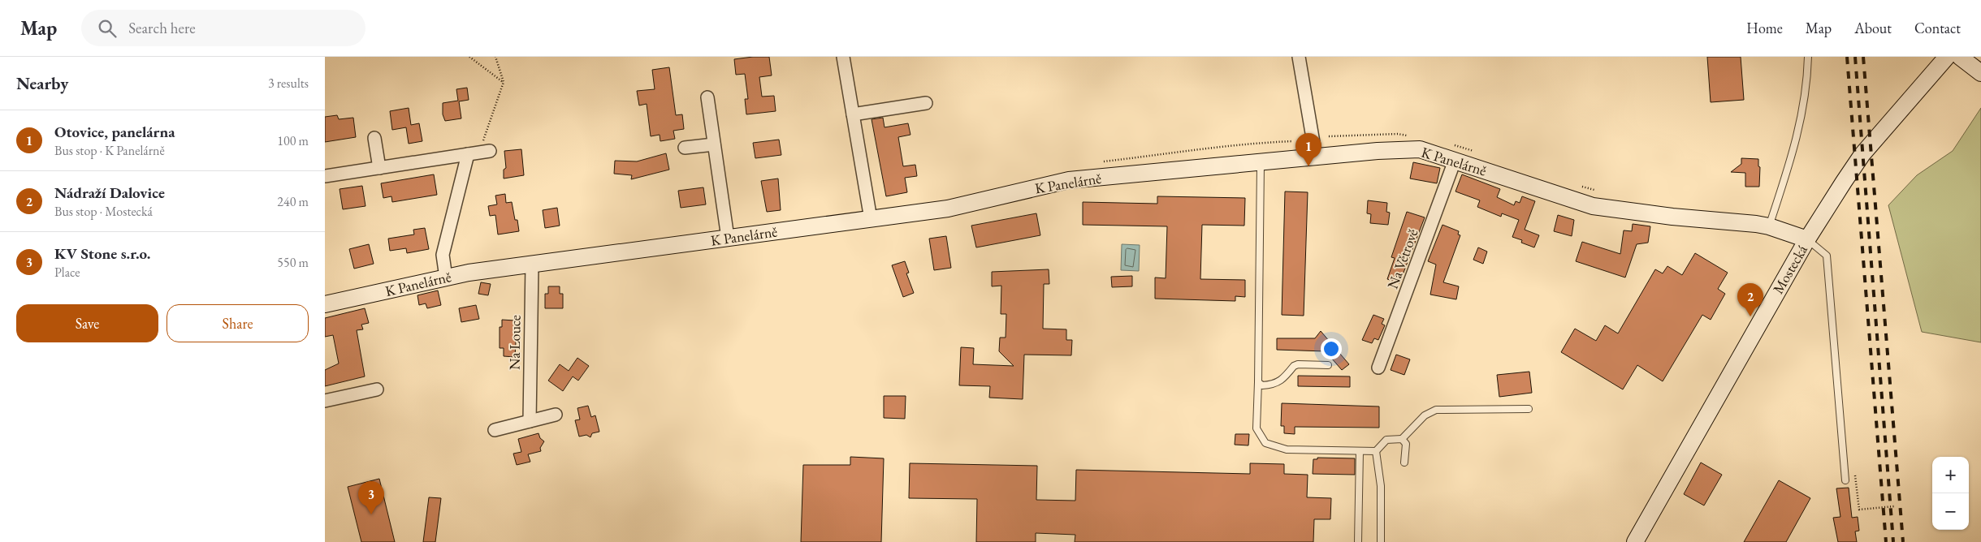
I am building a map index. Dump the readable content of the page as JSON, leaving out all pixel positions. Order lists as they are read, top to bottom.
{
  "streets": {
    "street": [
      "K Panelárně",
      "Na Větrově",
      "Mostecká",
      "Na Louce"
    ]
  },
  "crossings": [
    ["K Panelárně", "Na Větrově"],
    ["K Panelárně", "Mostecká"],
    ["K Panelárně", "Na Louce"]
  ],
  "page": {
    "header": "Map",
    "search": "Search here",
    "nav": [
      "Home",
      "Map",
      "About",
      "Contact"
    ],
    "heading": ["Nearby", "3 results"],
    "list": [
      {
        "mark": "1",
        "name": "Otovice, panelárna",
        "note": "Bus stop · K Panelárně",
        "value": "100 m"
      },
      {
        "mark": "2",
        "name": "Nádraží Dalovice",
        "note": "Bus stop · Mostecká",
        "value": "240 m"
      },
      {
        "mark": "3",
        "name": "KV Stone s.r.o.",
        "note": "Place",
        "value": "550 m"
      }
    ],
    "pins": ["1", "2", "3"],
    "buttons": ["Save", "Share"],
    "map_buttons": ["+", "−"]
  }
}
